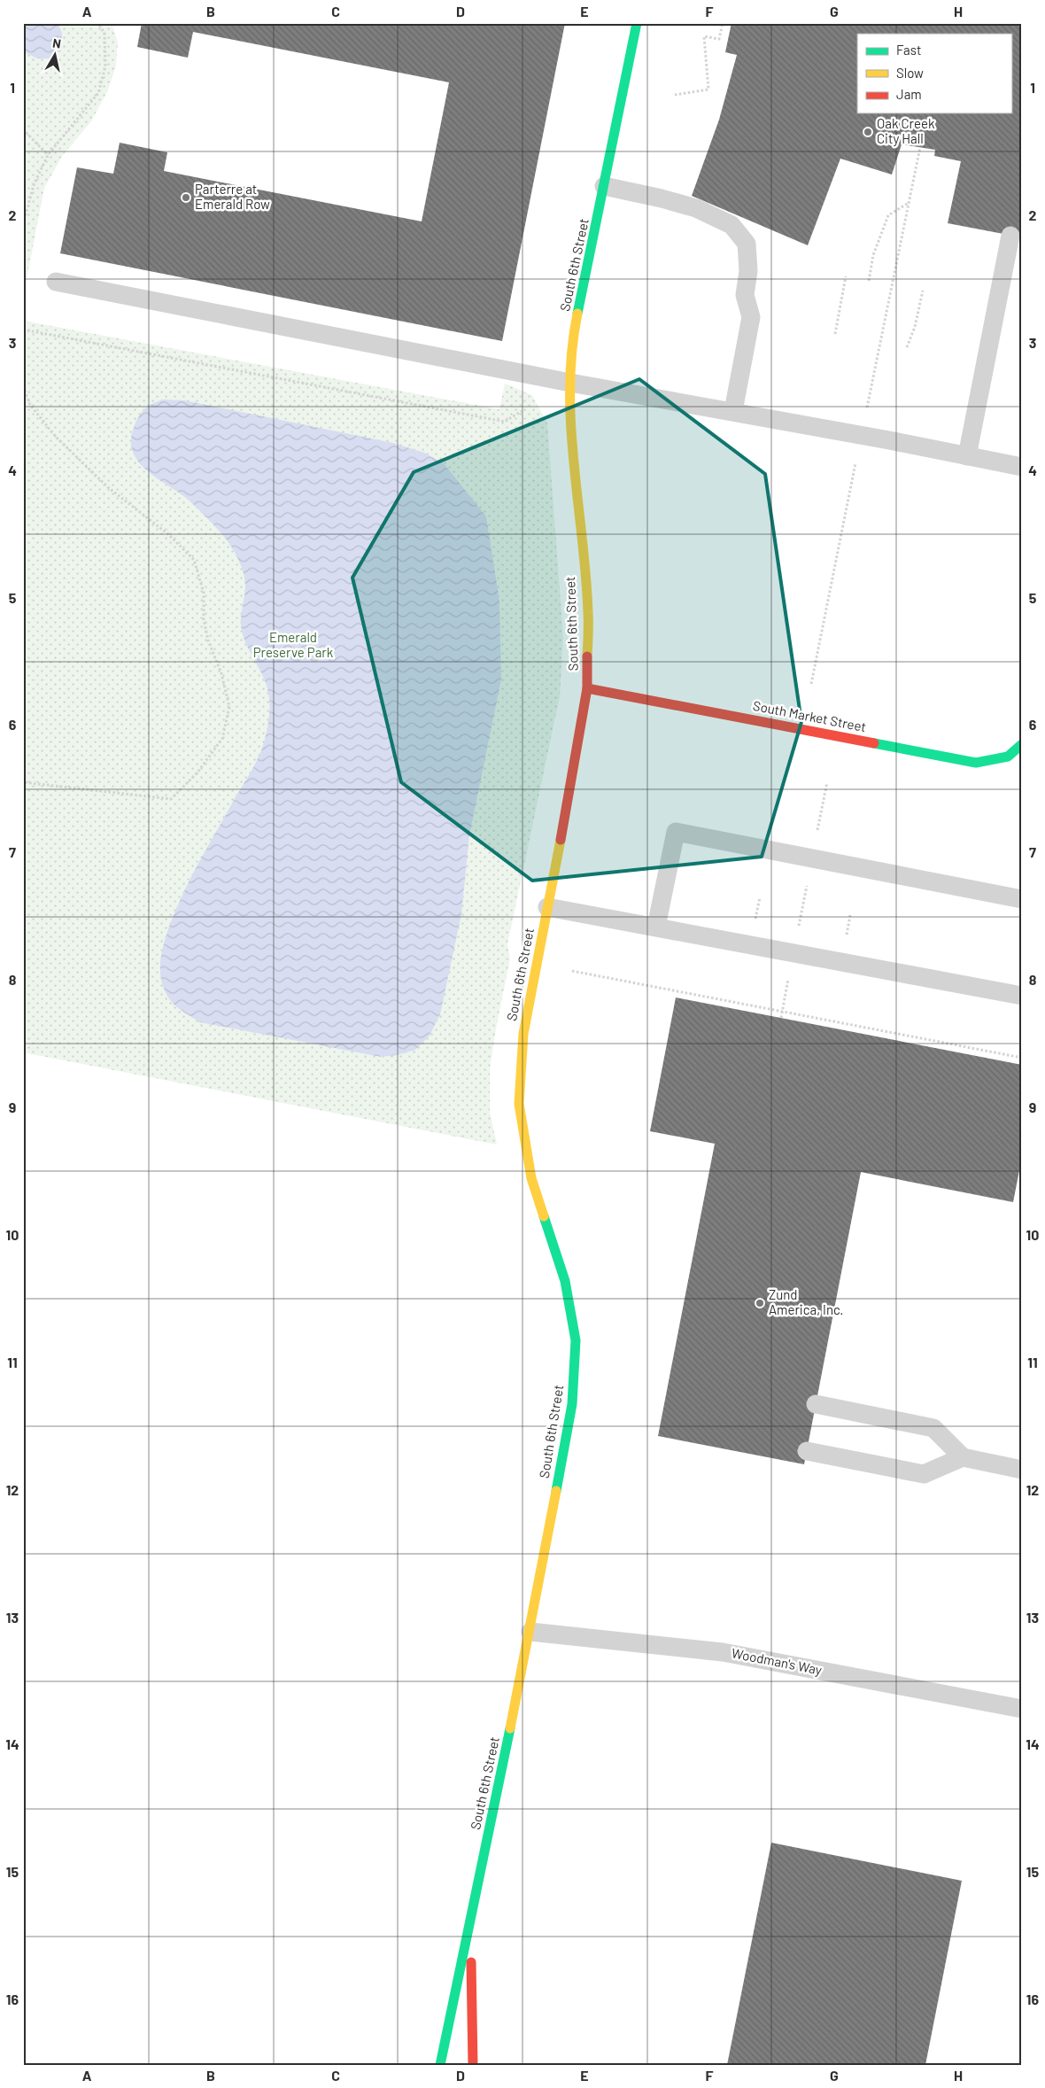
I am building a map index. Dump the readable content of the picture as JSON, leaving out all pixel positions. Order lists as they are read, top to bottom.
{
  "streets": {
    "street": ["South 6th Street", "South Market Street"],
    "lane": ["Woodman's Way"]
  },
  "crossings": [
    ["South 6th Street", "South Market Street"],
    ["South 6th Street", "Woodman's Way"]
  ],
  "parks": ["Emerald Preserve Park"],
  "places": ["Oak Creek City Hall", "Parterre at Emerald Row", "Zund America, Inc."],
  "legend": ["Fast", "Slow", "Jam"],
  "north": "top",
  "grid": {
    "columns": [
      "A",
      "B",
      "C",
      "D",
      "E",
      "F",
      "G",
      "H"
    ],
    "rows": [
      "1",
      "2",
      "3",
      "4",
      "5",
      "6",
      "7",
      "8",
      "9",
      "10",
      "11",
      "12",
      "13",
      "14",
      "15",
      "16"
    ]
  }
}
